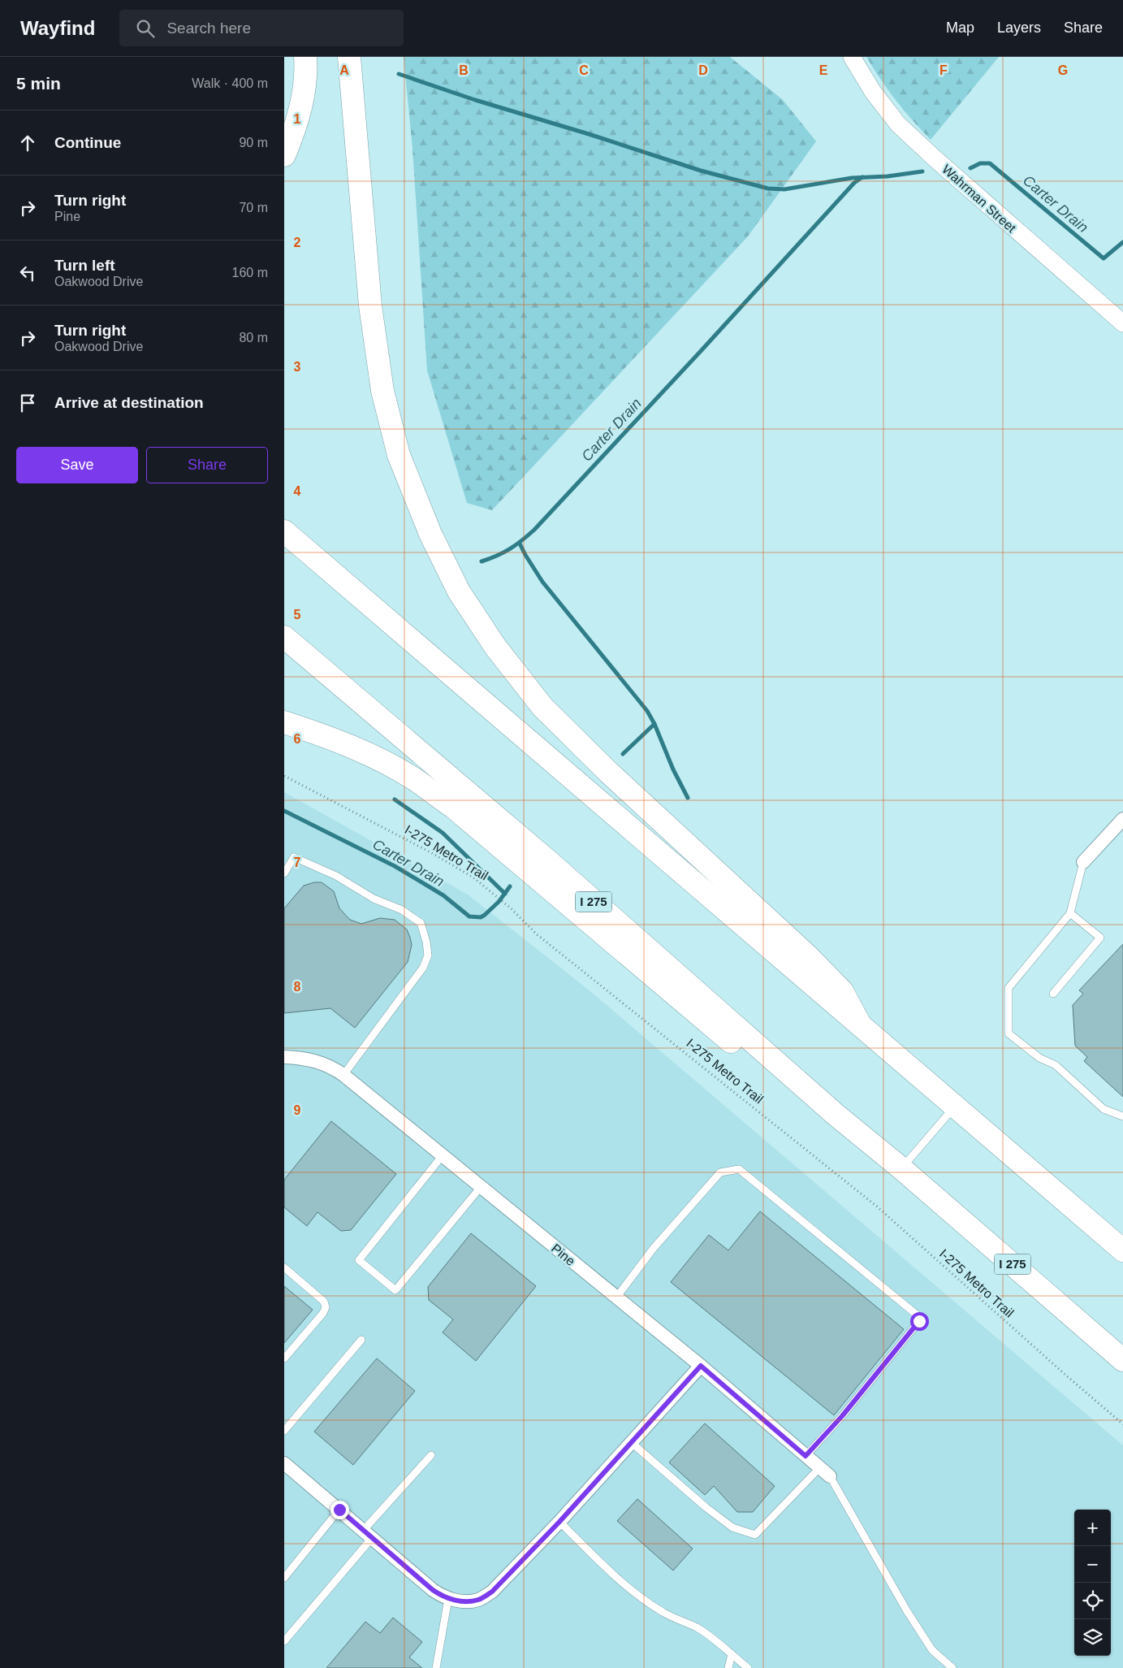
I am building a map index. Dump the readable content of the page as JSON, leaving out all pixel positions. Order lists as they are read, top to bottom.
{
  "streets": {
    "highway": ["I 275"],
    "street": ["Wahrman Street", "Pine"],
    "path": ["I-275 Metro Trail"]
  },
  "water": ["Carter Drain"],
  "page": {
    "header": "Wayfind",
    "search": "Search here",
    "nav": ["Map", "Layers", "Share"],
    "heading": ["5 min", "Walk · 400 m"],
    "list": [
      ["Continue", "90 m"],
      ["Turn right", "Pine", "70 m"],
      ["Turn left", "Oakwood Drive", "160 m"],
      ["Turn right", "Oakwood Drive", "80 m"],
      "Arrive at destination"
    ],
    "buttons": ["Save", "Share"],
    "map_buttons": ["+", "−"]
  },
  "grid": {
    "columns": [
      "A",
      "B",
      "C",
      "D",
      "E",
      "F",
      "G"
    ],
    "rows": [
      "1",
      "2",
      "3",
      "4",
      "5",
      "6",
      "7",
      "8",
      "9"
    ]
  }
}
